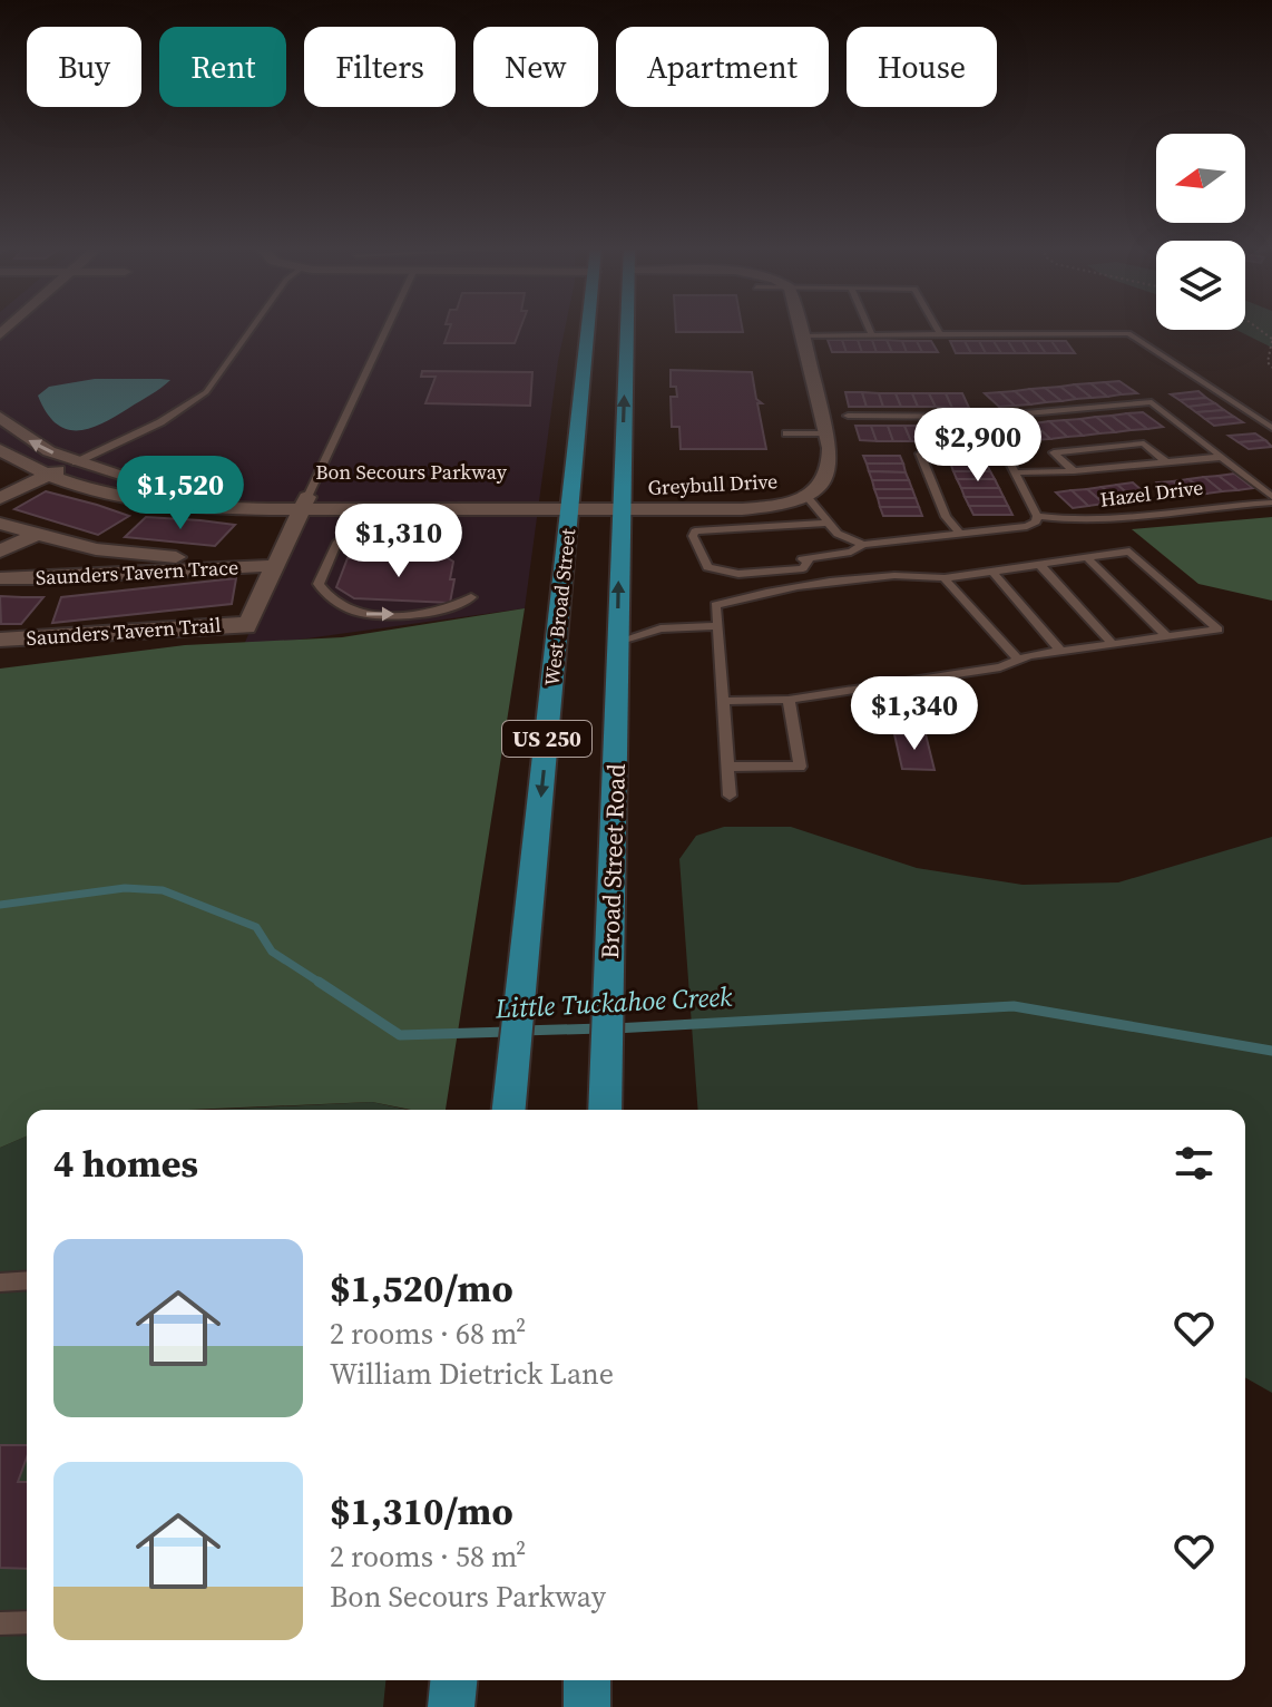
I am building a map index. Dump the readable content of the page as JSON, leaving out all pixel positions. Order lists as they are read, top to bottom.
{
  "streets": {
    "main road": ["West Broad Street", "US 250", "Broad Street Road"],
    "street": [
      "Bon Secours Parkway",
      "Greybull Drive",
      "Saunders Tavern Trace",
      "Saunders Tavern Trail"
    ],
    "lane": ["Hazel Drive"]
  },
  "crossings": [
    ["Bon Secours Parkway", "Greybull Drive"],
    ["Bon Secours Parkway", "West Broad Street"],
    ["Greybull Drive", "West Broad Street"],
    ["Greybull Drive", "US 250"],
    ["Saunders Tavern Trace", "Saunders Tavern Trail"],
    ["US 250", "Broad Street Road"]
  ],
  "one_way": ["West Broad Street"],
  "water": ["Little Tuckahoe Creek"],
  "north": "left",
  "page": {
    "chip": [
      "Buy",
      "Rent",
      "Filters",
      "New",
      "Apartment",
      "House"
    ],
    "price": [
      "$2,900",
      "$1,520",
      "$1,310",
      "$1,340"
    ],
    "heading": "4 homes",
    "list": [
      {
        "name": "$1,520/mo",
        "note": "2 rooms · 68 m² · William Dietrick Lane"
      },
      {
        "name": "$1,310/mo",
        "note": "2 rooms · 58 m² · Bon Secours Parkway"
      }
    ]
  }
}
